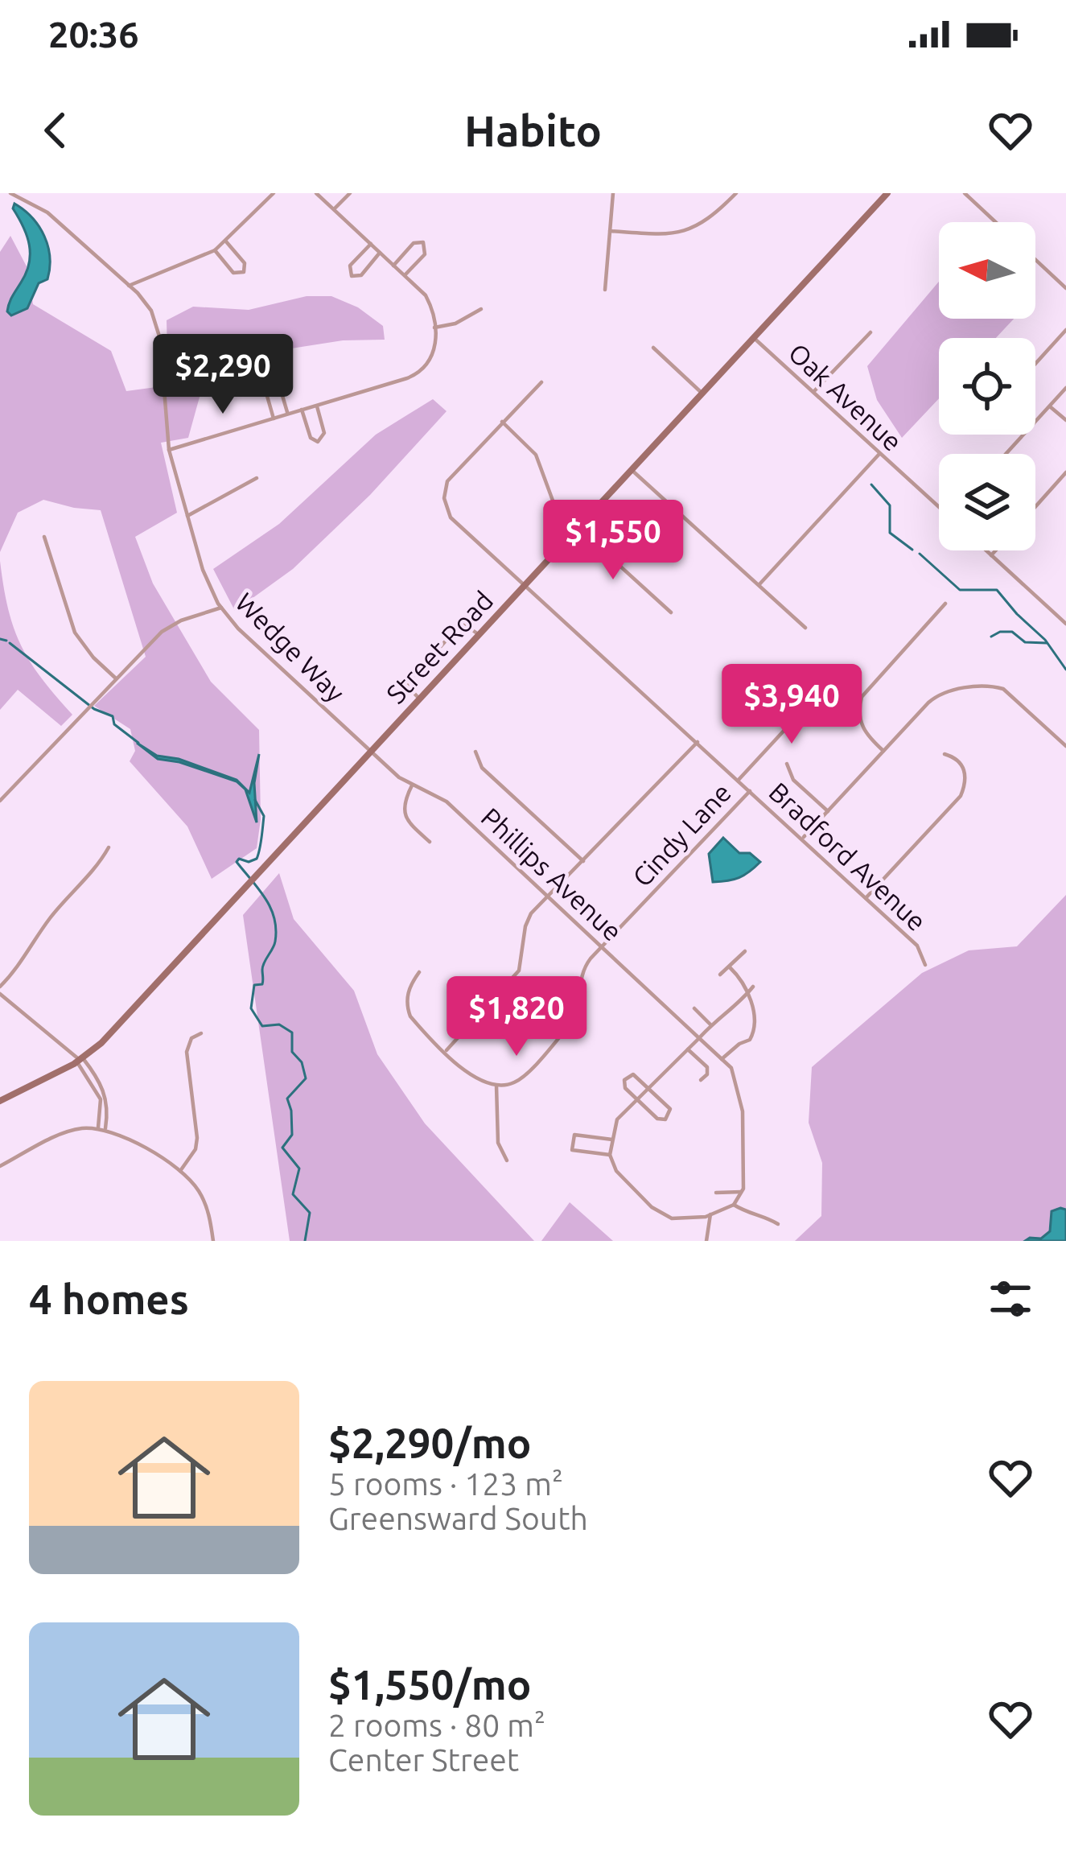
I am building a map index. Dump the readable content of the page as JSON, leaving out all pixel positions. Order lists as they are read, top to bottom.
{
  "streets": {
    "main road": ["Street Road"],
    "street": [
      "Oak Avenue",
      "Wedge Way",
      "Cindy Lane",
      "Bradford Avenue",
      "Phillips Avenue"
    ]
  },
  "crossings": [
    ["Oak Avenue", "Street Road"],
    ["Wedge Way", "Street Road"],
    ["Wedge Way", "Phillips Avenue"],
    ["Street Road", "Bradford Avenue"],
    ["Street Road", "Phillips Avenue"],
    ["Cindy Lane", "Bradford Avenue"],
    ["Cindy Lane", "Phillips Avenue"]
  ],
  "north": "left",
  "page": {
    "status": "20:36",
    "header": "Habito",
    "price": [
      "$2,290",
      "$1,550",
      "$3,940",
      "$1,820"
    ],
    "heading": "4 homes",
    "list": [
      {
        "name": "$2,290/mo",
        "note": "5 rooms · 123 m² · Greensward South"
      },
      {
        "name": "$1,550/mo",
        "note": "2 rooms · 80 m² · Center Street"
      }
    ]
  }
}
